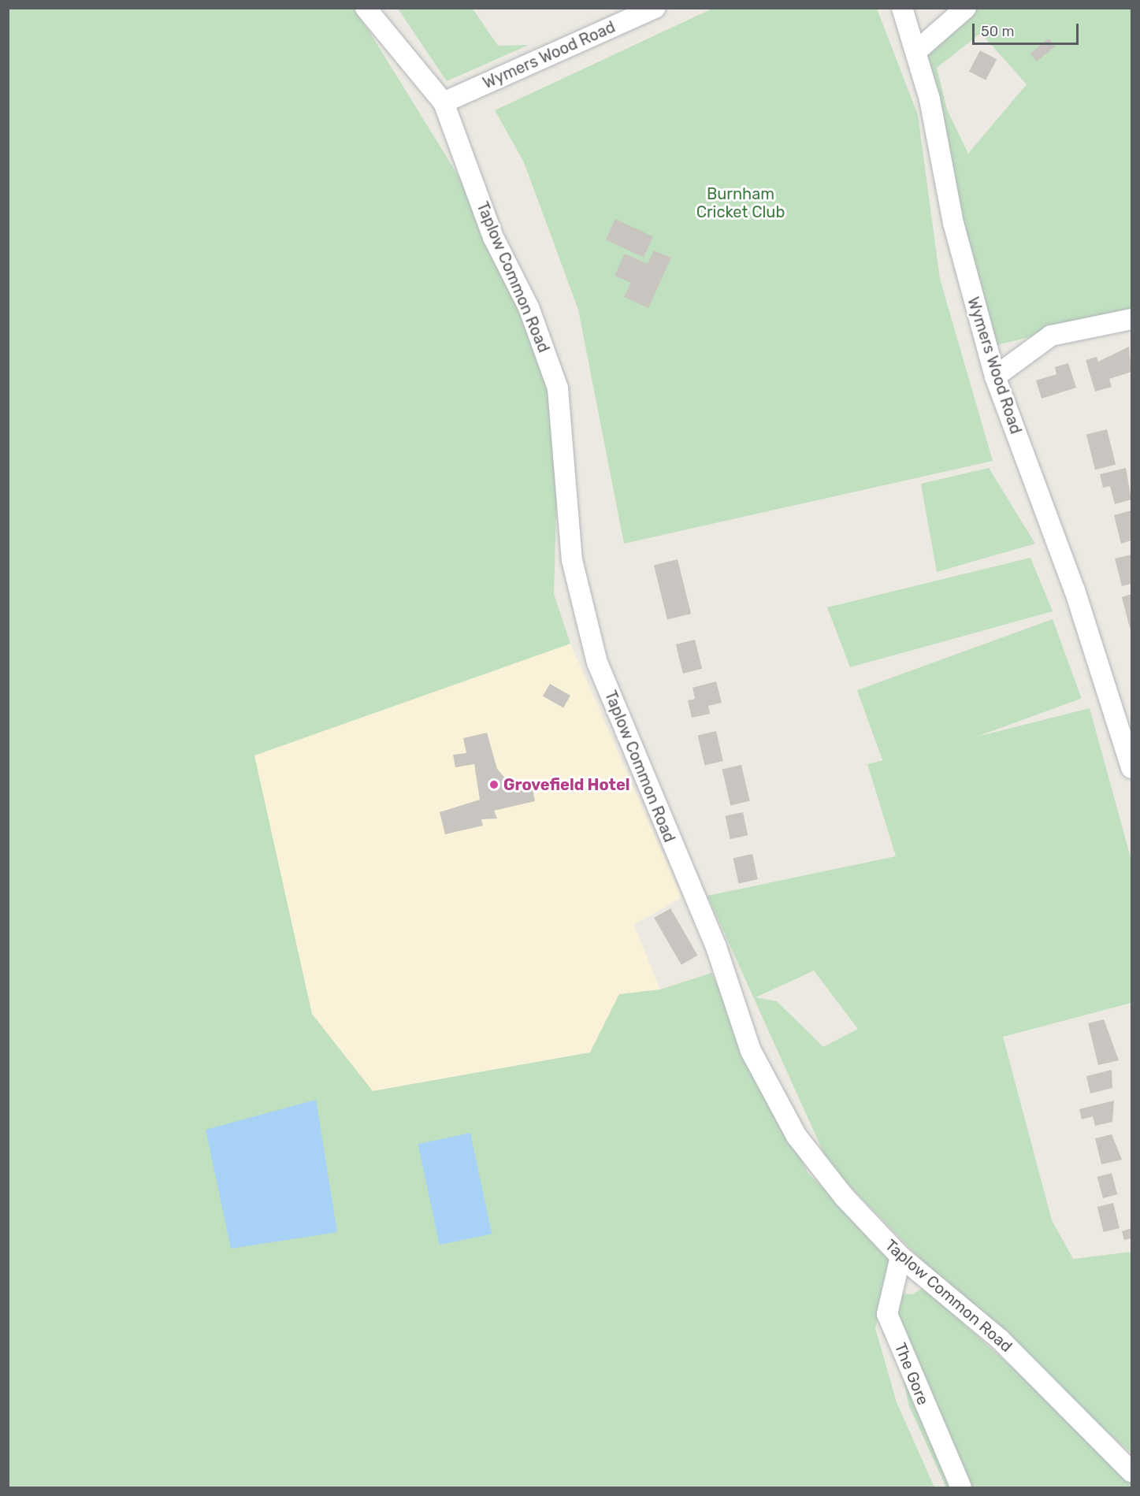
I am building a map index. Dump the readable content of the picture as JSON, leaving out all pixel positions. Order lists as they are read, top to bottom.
{
  "streets": {
    "street": ["Wymers Wood Road", "Taplow Common Road", "The Gore"]
  },
  "crossings": [
    ["Wymers Wood Road", "Taplow Common Road"],
    ["Taplow Common Road", "The Gore"]
  ],
  "parks": ["Burnham Cricket Club"],
  "places": ["Grovefield Hotel"],
  "scale_bar": "50 m"
}
